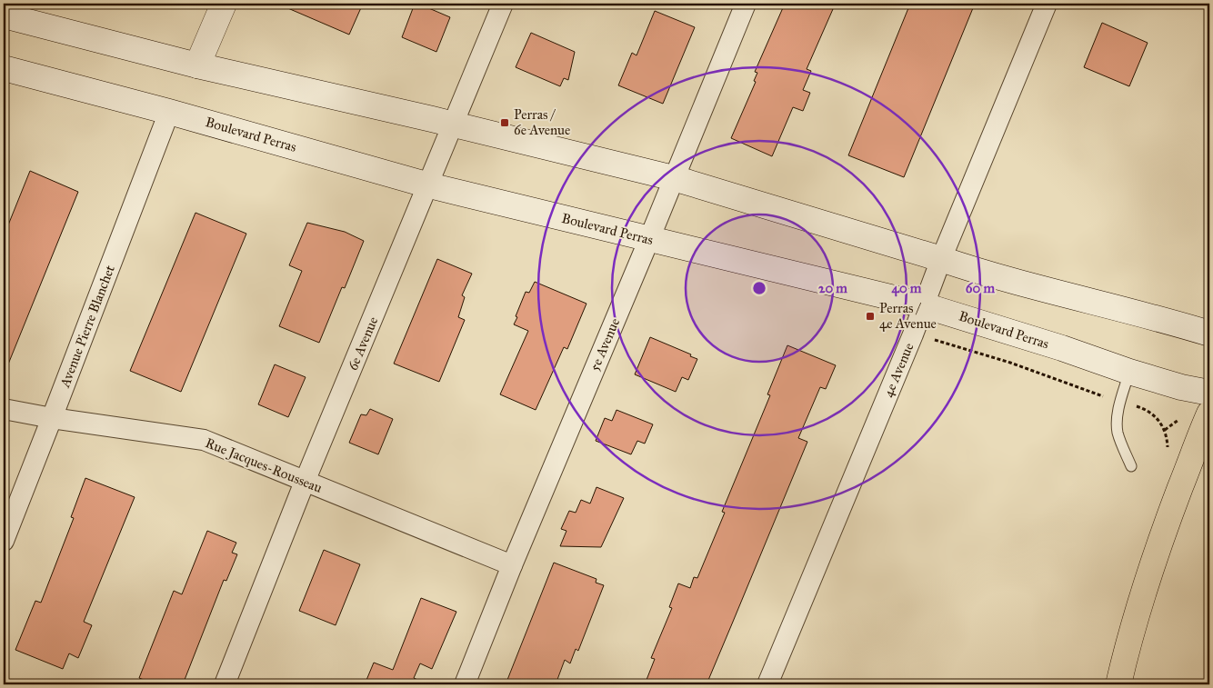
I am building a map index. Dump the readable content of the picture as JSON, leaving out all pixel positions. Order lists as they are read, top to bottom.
{
  "streets": {
    "main road": ["Boulevard Perras"],
    "street": [
      "Avenue Pierre Blanchet",
      "6e Avenue",
      "5e Avenue",
      "4e Avenue",
      "Rue Jacques-Rousseau"
    ]
  },
  "crossings": [
    ["Boulevard Perras", "Avenue Pierre Blanchet"],
    ["Boulevard Perras", "6e Avenue"],
    ["Boulevard Perras", "5e Avenue"],
    ["Boulevard Perras", "4e Avenue"],
    ["Avenue Pierre Blanchet", "Rue Jacques-Rousseau"],
    ["6e Avenue", "Rue Jacques-Rousseau"],
    ["5e Avenue", "Rue Jacques-Rousseau"]
  ],
  "places": {
    "transit": ["Perras / 6e Avenue", "Perras / 4e Avenue"]
  },
  "rings": ["20 m", "40 m", "60 m"]
}
